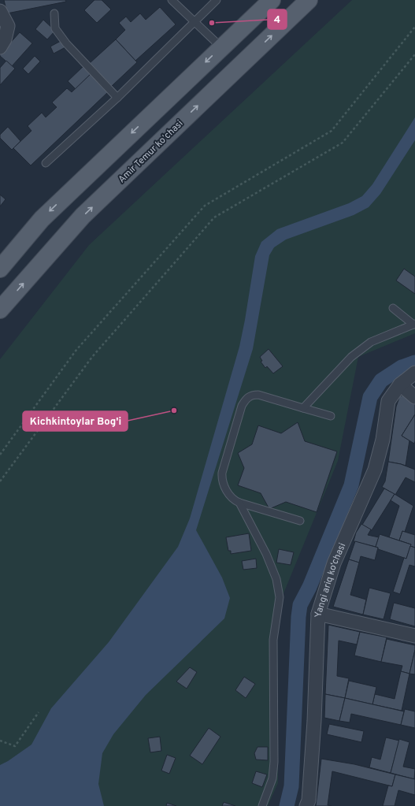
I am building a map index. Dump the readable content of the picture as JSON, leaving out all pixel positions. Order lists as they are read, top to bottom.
{
  "streets": {
    "main road": ["Amir Temur koʻchasi"],
    "street": ["Yangi ariq ko‘chasi"]
  },
  "places": ["4", "Kichkintoylar Bog'i"]
}
